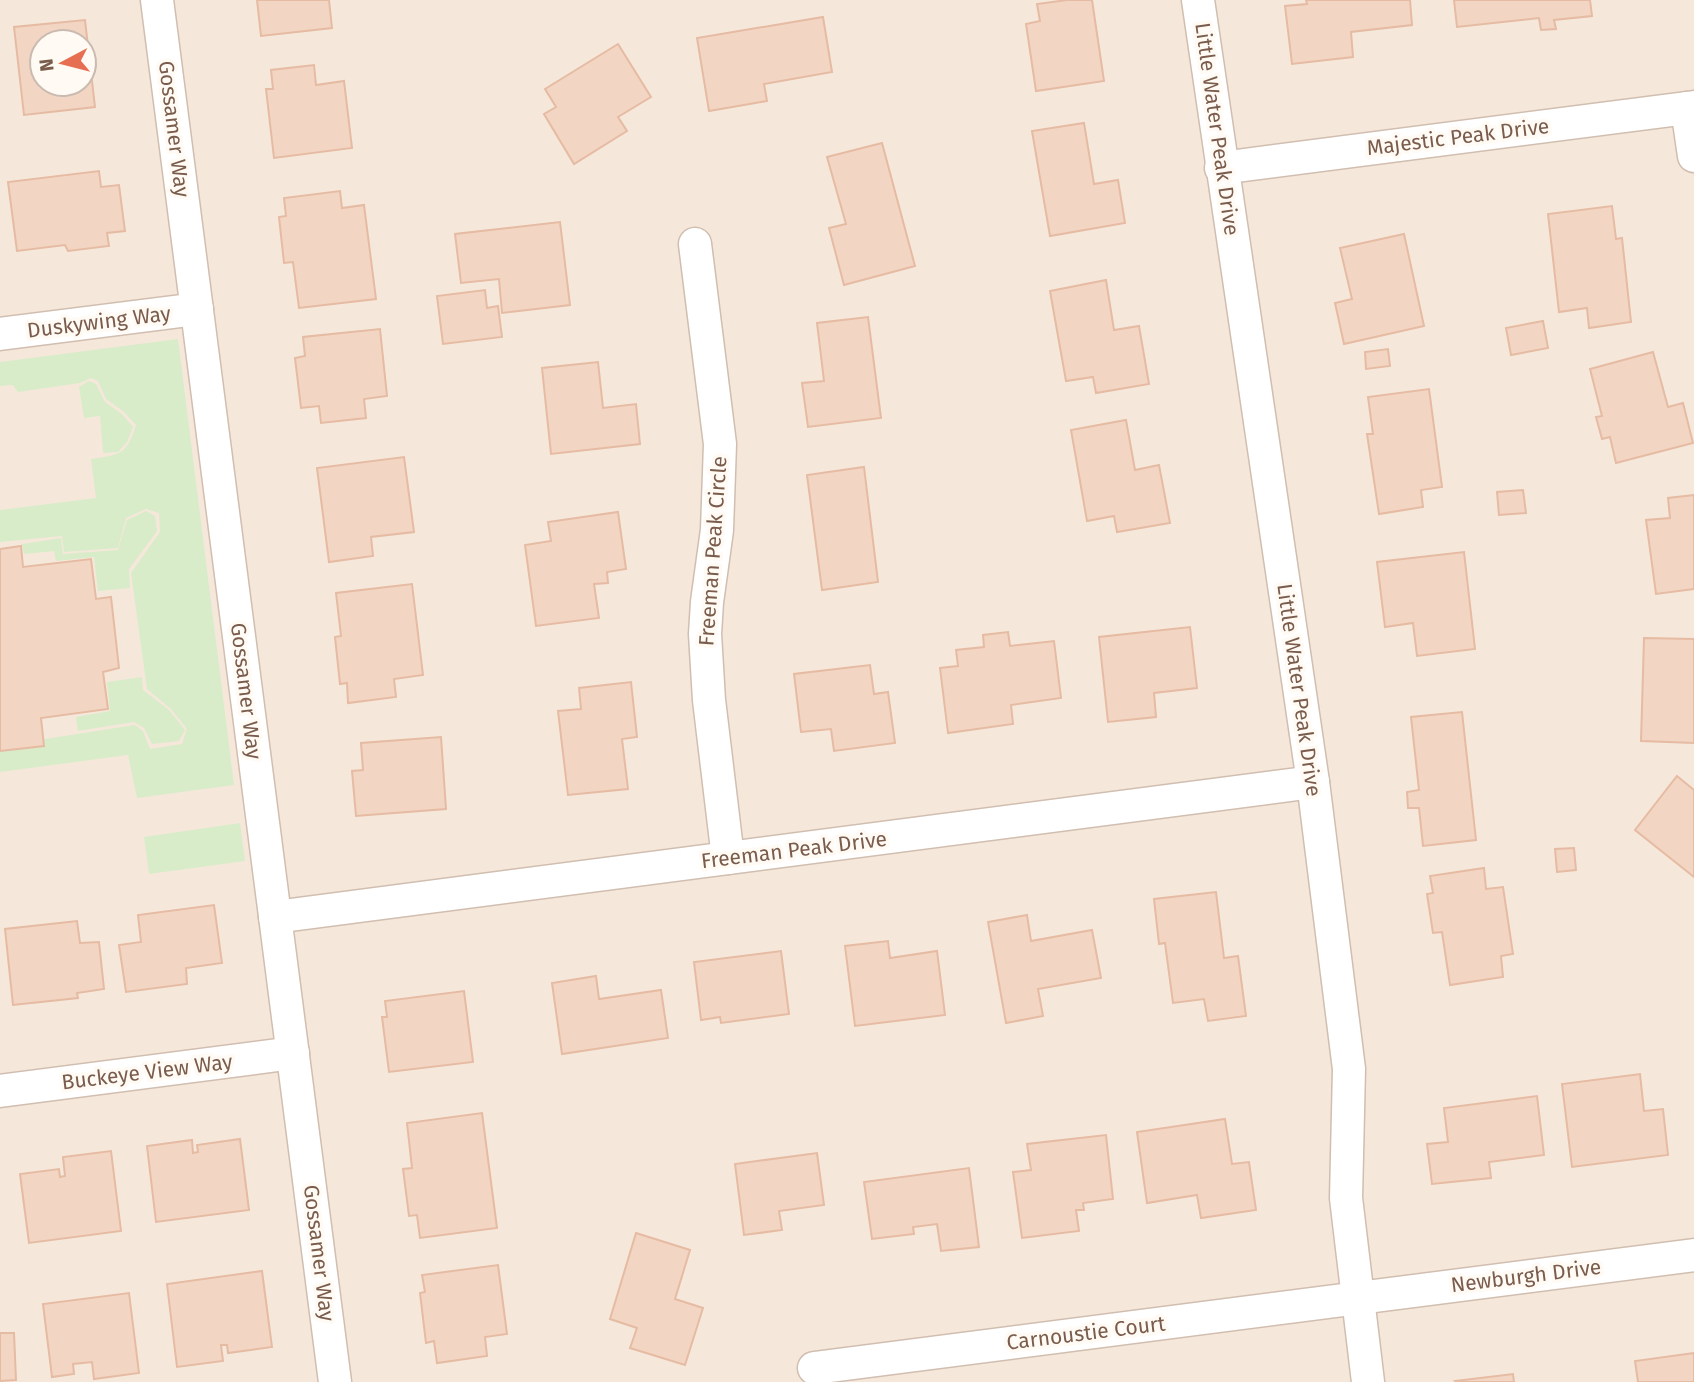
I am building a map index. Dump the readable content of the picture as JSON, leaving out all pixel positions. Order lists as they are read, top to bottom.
{
  "streets": {
    "street": [
      "Gossamer Way",
      "Little Water Peak Drive",
      "Majestic Peak Drive",
      "Duskywing Way",
      "Freeman Peak Circle",
      "Freeman Peak Drive",
      "Buckeye View Way",
      "Newburgh Drive",
      "Carnoustie Court"
    ]
  },
  "crossings": [
    ["Gossamer Way", "Duskywing Way"],
    ["Gossamer Way", "Freeman Peak Drive"],
    ["Gossamer Way", "Buckeye View Way"],
    ["Little Water Peak Drive", "Majestic Peak Drive"],
    ["Little Water Peak Drive", "Freeman Peak Drive"],
    ["Little Water Peak Drive", "Newburgh Drive"],
    ["Little Water Peak Drive", "Carnoustie Court"],
    ["Freeman Peak Circle", "Freeman Peak Drive"],
    ["Newburgh Drive", "Carnoustie Court"]
  ],
  "north": "left"
}
